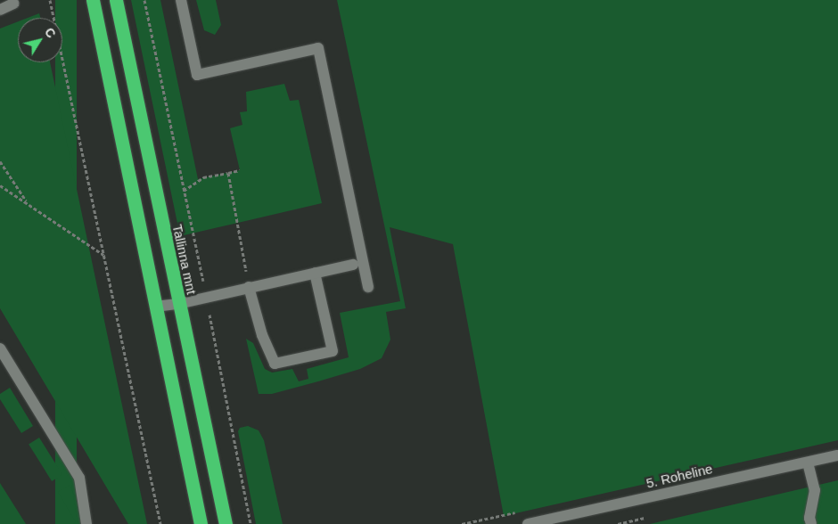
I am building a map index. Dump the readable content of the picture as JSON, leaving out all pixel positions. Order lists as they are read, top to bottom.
{
  "streets": {
    "highway": ["Tallinna mnt"],
    "street": ["5. Roheline"]
  },
  "north": "top right"
}
